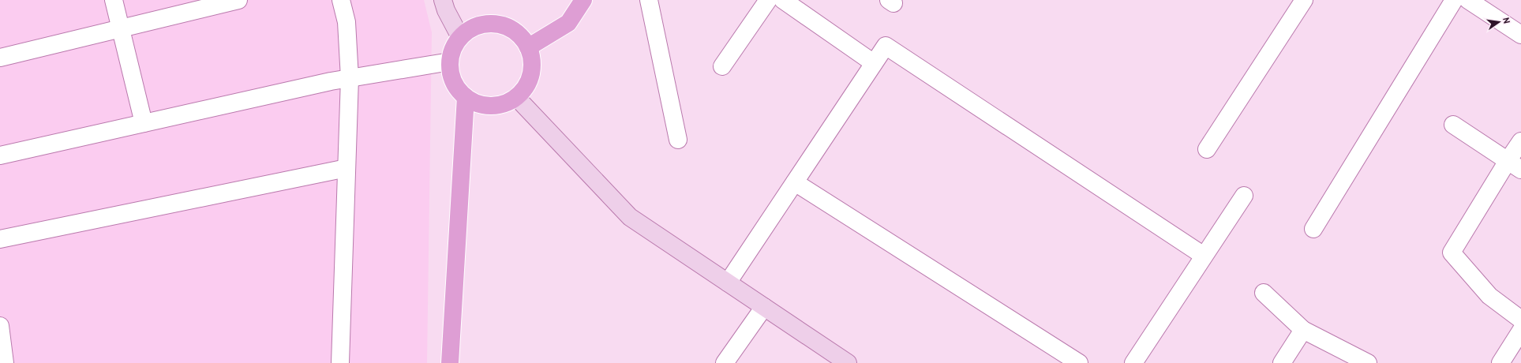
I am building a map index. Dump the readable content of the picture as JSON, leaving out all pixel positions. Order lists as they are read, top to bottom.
{
  "north": "right"
}
